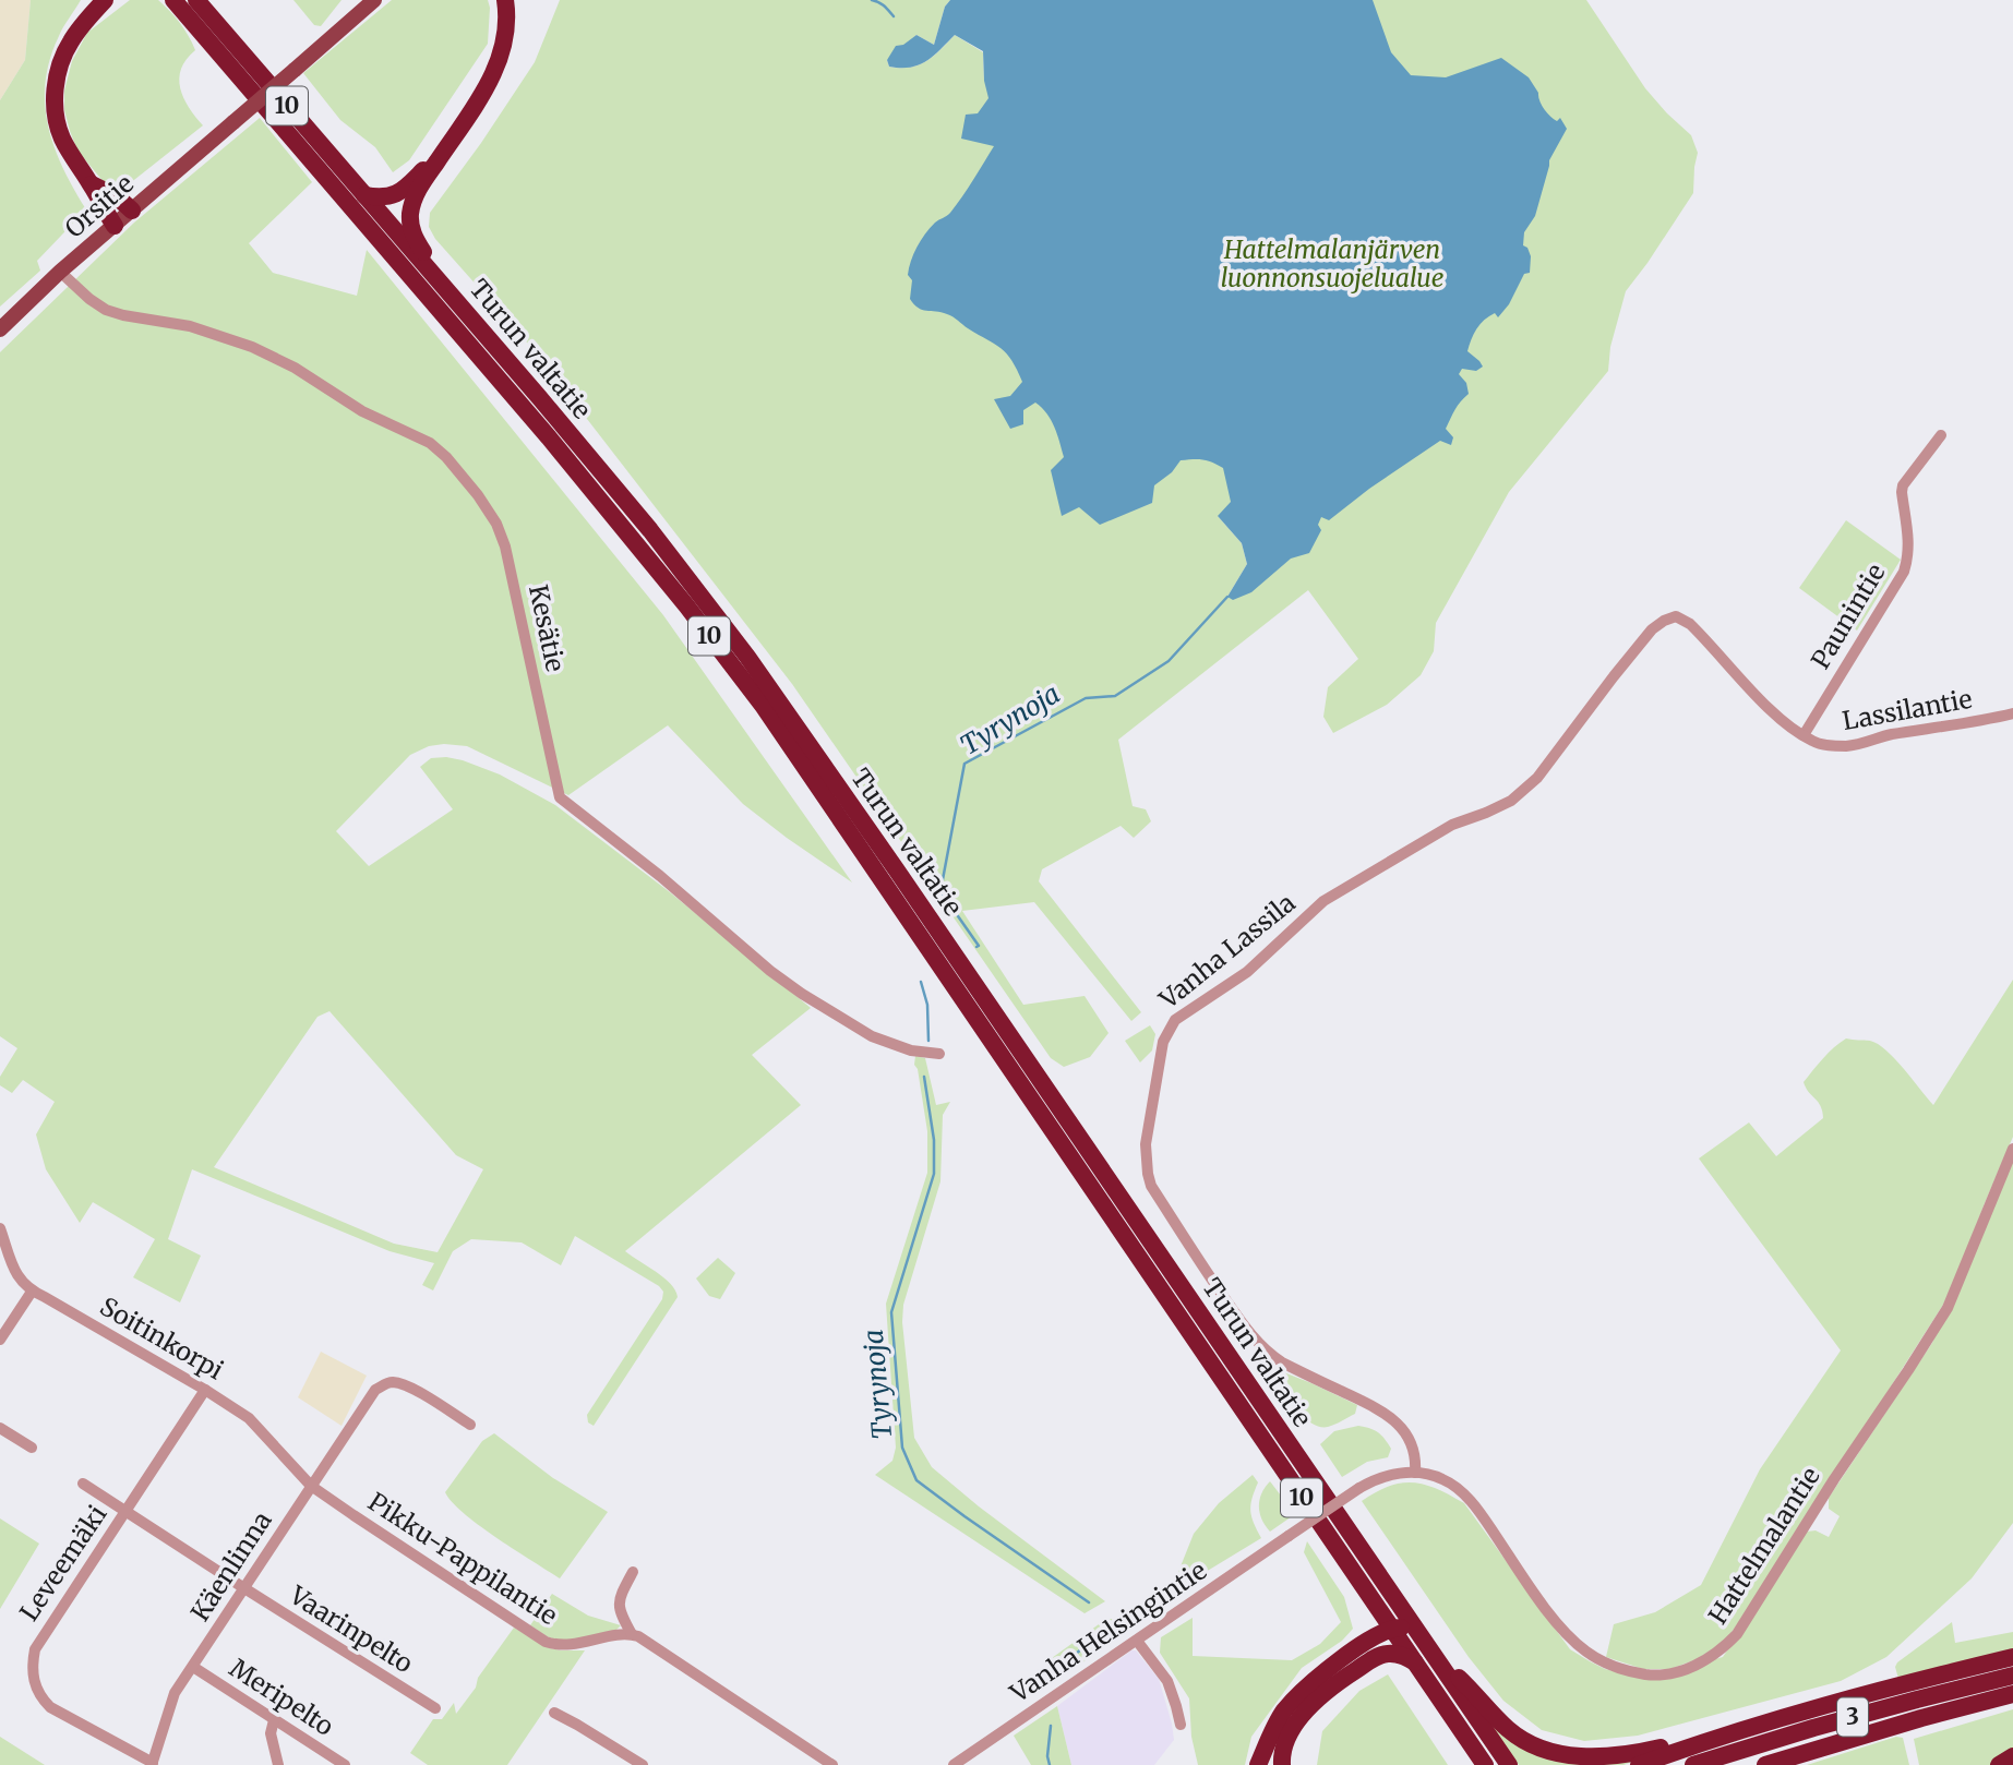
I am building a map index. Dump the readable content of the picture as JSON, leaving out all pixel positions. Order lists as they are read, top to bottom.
{
  "streets": {
    "highway": ["10", "Turun valtatie", "3"],
    "main road": ["Orsitie"],
    "street": [
      "Paunintie",
      "Kesätie",
      "Lassilantie",
      "Vanha Lassila",
      "Soitinkorpi",
      "Hattelmalantie",
      "Pikku-Pappilantie",
      "Leveemäki",
      "Käenlinna",
      "Vaarinpelto",
      "Vanha Helsingintie",
      "Meripelto"
    ]
  },
  "crossings": [
    ["Orsitie", "Kesätie"],
    ["Paunintie", "Lassilantie"],
    ["Lassilantie", "Vanha Lassila"],
    ["Vanha Lassila", "Hattelmalantie"],
    ["Soitinkorpi", "Pikku-Pappilantie"],
    ["Soitinkorpi", "Leveemäki"],
    ["Soitinkorpi", "Käenlinna"],
    ["Hattelmalantie", "Vanha Helsingintie"],
    ["Pikku-Pappilantie", "Käenlinna"],
    ["Leveemäki", "Käenlinna"],
    ["Leveemäki", "Vaarinpelto"],
    ["Käenlinna", "Vaarinpelto"],
    ["Käenlinna", "Meripelto"]
  ],
  "water": ["Tyrynoja"],
  "parks": ["Hattelmalanjärven luonnonsuojelualue"]
}
